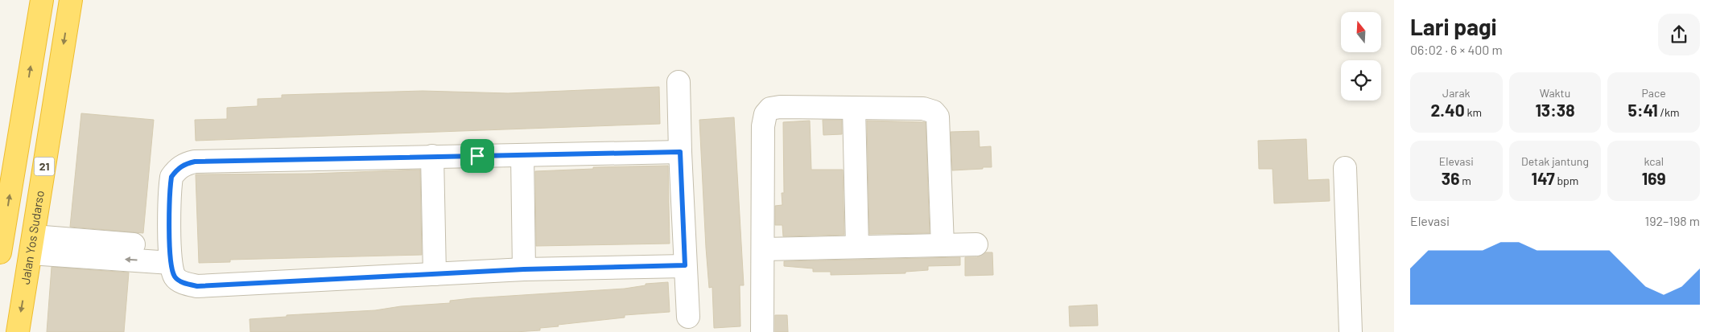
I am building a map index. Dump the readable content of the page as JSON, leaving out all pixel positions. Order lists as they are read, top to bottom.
{
  "streets": {
    "highway": ["21", "Jalan Yos Sudarso"]
  },
  "north": "top",
  "page": {
    "heading": ["Lari pagi", "06:02 · 6 × 400 m"],
    "stats": [
      ["Jarak", "2.40 km"],
      ["Waktu", "13:38"],
      ["Pace", "5:41 /km"],
      ["Elevasi", "36 m"],
      ["Detak jantung", "147 bpm"],
      ["kcal", "169"]
    ],
    "chart": ["Elevasi", "192–198 m"]
  }
}
